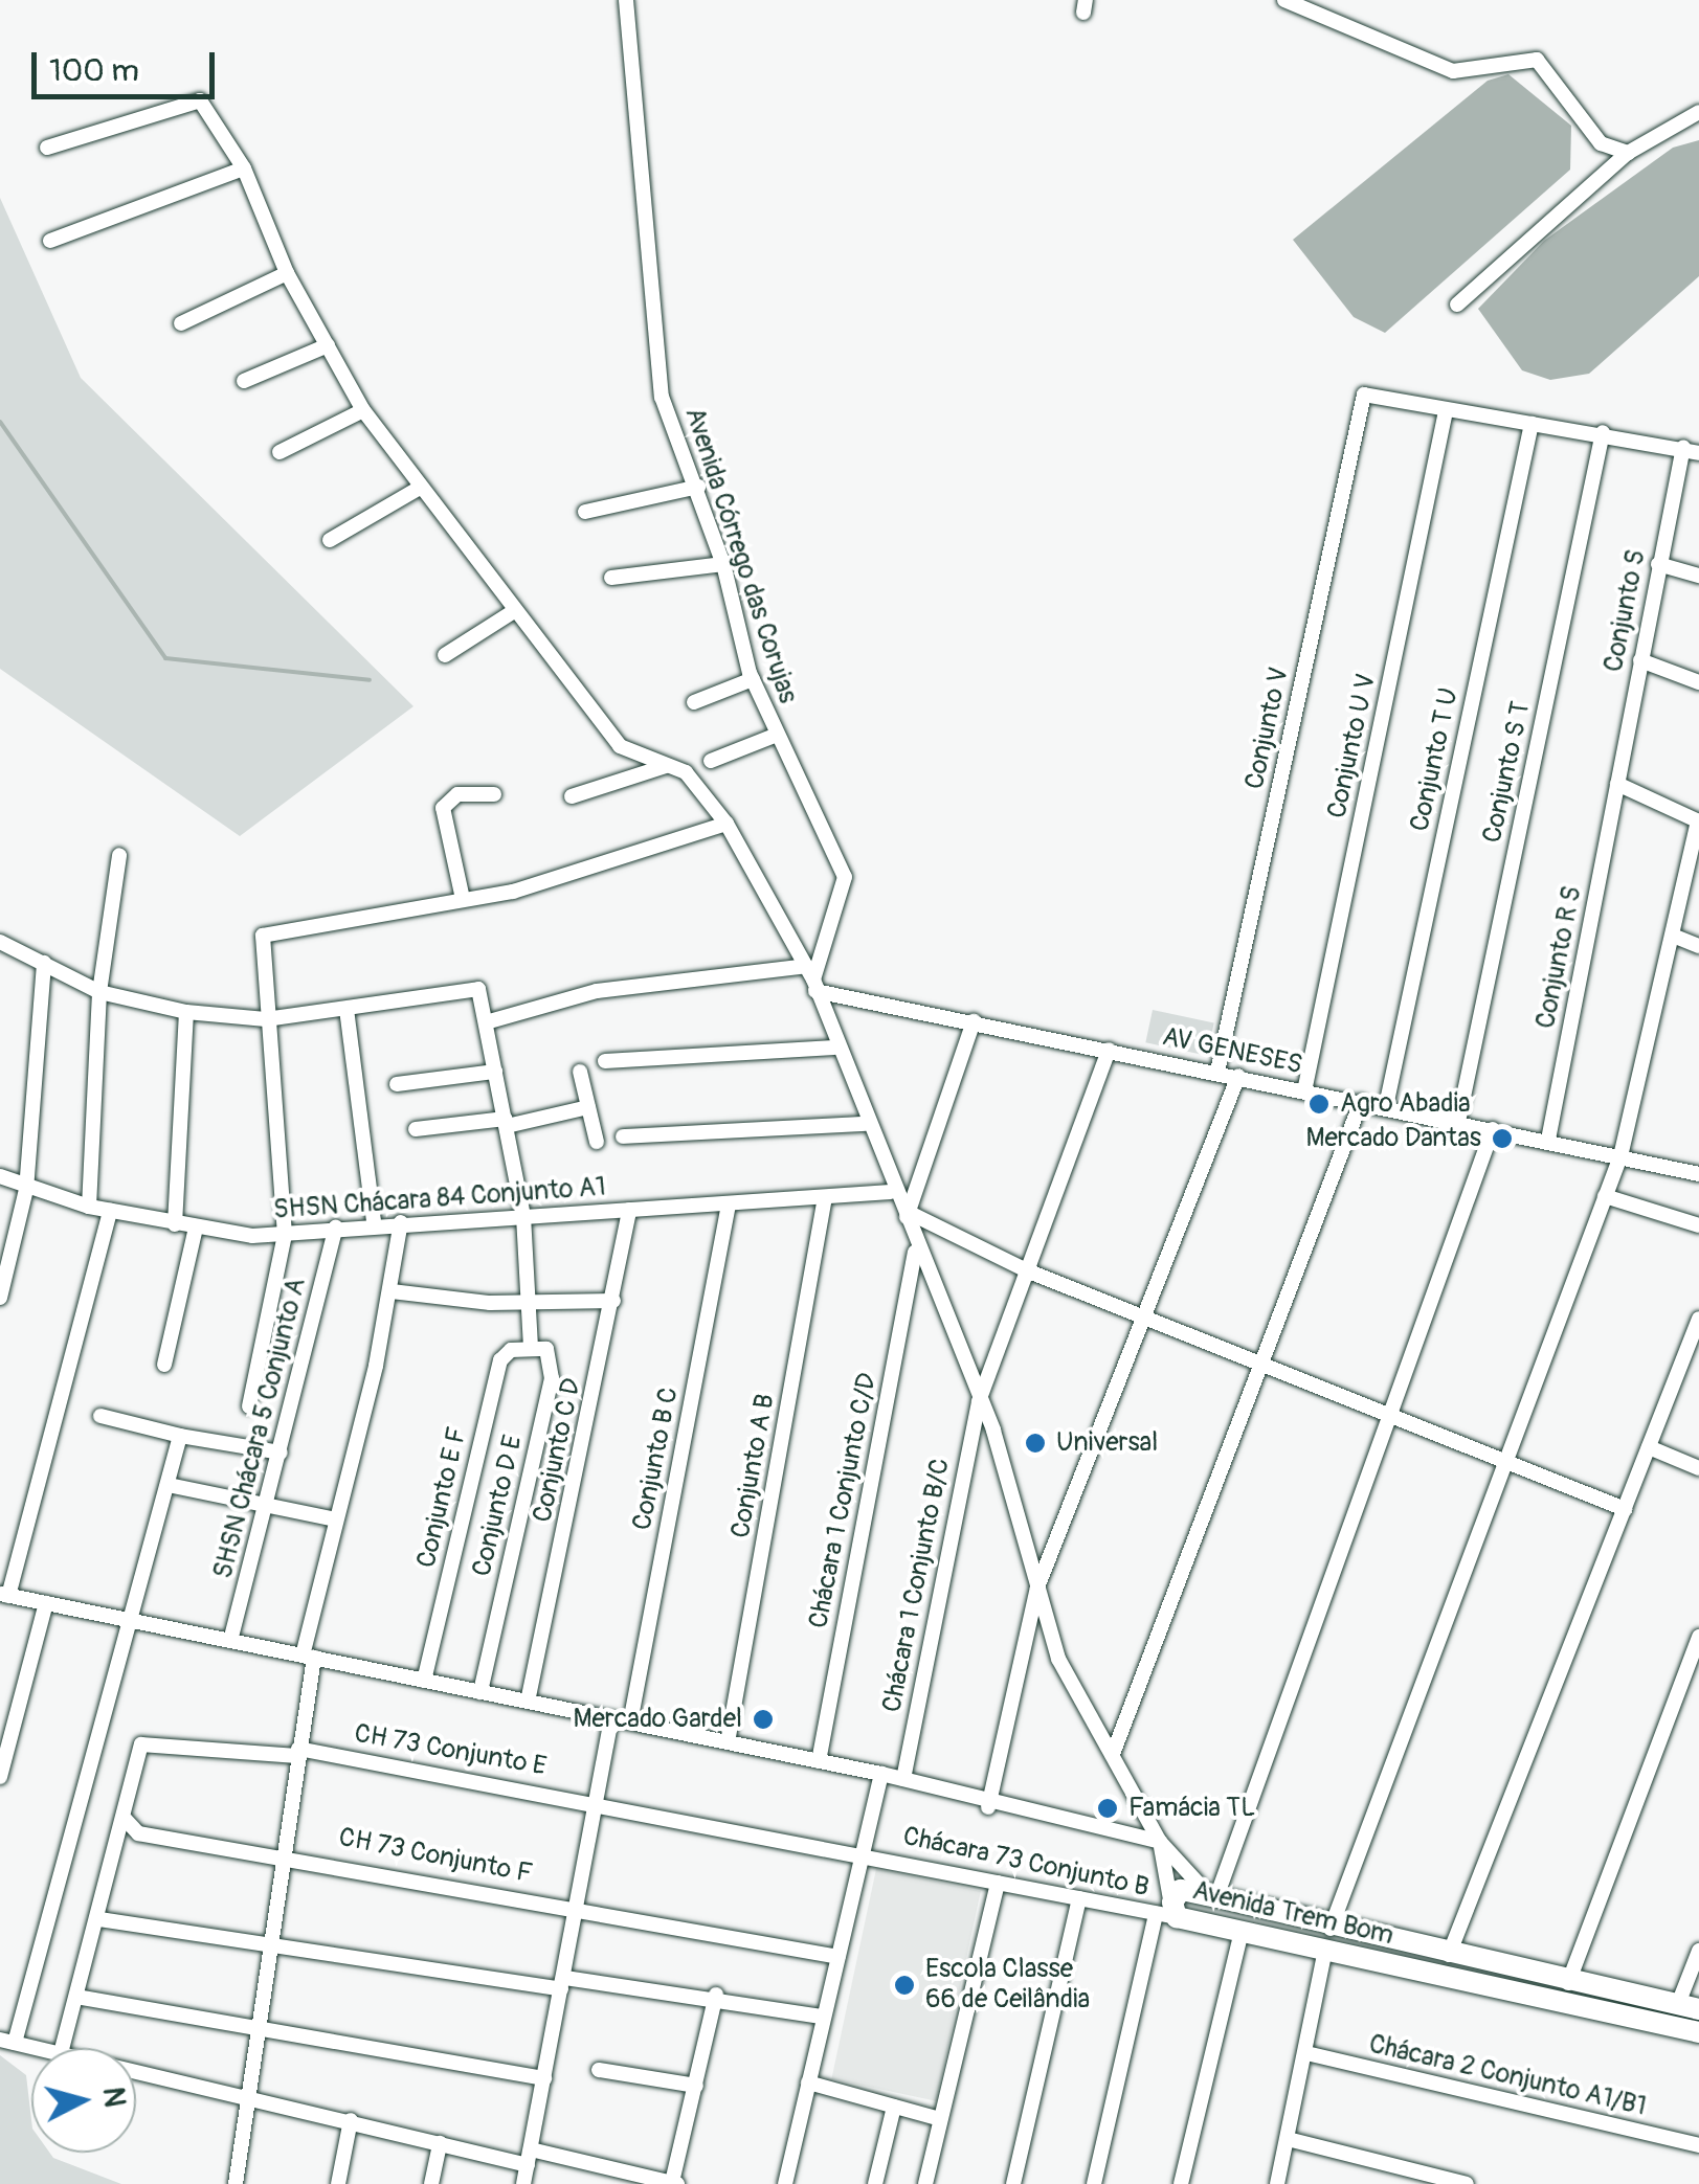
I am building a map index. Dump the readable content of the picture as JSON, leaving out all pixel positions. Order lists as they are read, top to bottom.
{
  "streets": {
    "street": [
      "Avenida Córrego das Corujas",
      "Conjunto S",
      "Conjunto V",
      "Conjunto U V",
      "Conjunto T U",
      "Conjunto S T",
      "Conjunto R S",
      "AV GENESES",
      "SHSN Chácara 84 Conjunto A1",
      "SHSN Chácara 5 Conjunto A",
      "Conjunto C D",
      "Conjunto B C",
      "Conjunto A B",
      "Conjunto E F",
      "Chácara 1 Conjunto C/D",
      "Conjunto D E",
      "Chácara 1 Conjunto B/C",
      "CH 73 Conjunto E",
      "CH 73 Conjunto F",
      "Chácara 73 Conjunto B",
      "Avenida Trem Bom",
      "Chácara 2 Conjunto A1/B1"
    ]
  },
  "crossings": [
    ["Avenida Córrego das Corujas", "AV GENESES"],
    ["Conjunto S", "Conjunto R S"],
    ["Conjunto V", "Conjunto U V"],
    ["Conjunto V", "AV GENESES"],
    ["Conjunto U V", "AV GENESES"],
    ["Conjunto T U", "AV GENESES"],
    ["Conjunto S T", "AV GENESES"],
    ["Conjunto R S", "AV GENESES"],
    ["AV GENESES", "Chácara 1 Conjunto B/C"],
    ["SHSN Chácara 84 Conjunto A1", "SHSN Chácara 5 Conjunto A"],
    ["SHSN Chácara 84 Conjunto A1", "Conjunto C D"],
    ["SHSN Chácara 84 Conjunto A1", "Conjunto B C"],
    ["SHSN Chácara 84 Conjunto A1", "Conjunto A B"],
    ["Conjunto E F", "Conjunto D E"],
    ["CH 73 Conjunto E", "CH 73 Conjunto F"],
    ["CH 73 Conjunto E", "Chácara 73 Conjunto B"],
    ["Chácara 73 Conjunto B", "Avenida Trem Bom"]
  ],
  "places": [
    "Agro Abadia",
    "Mercado Dantas",
    "Universal",
    "Mercado Gardel",
    "Famácia TL",
    "Escola Classe 66 de Ceilândia"
  ],
  "scale_bar": "100 m",
  "north": "right"
}
